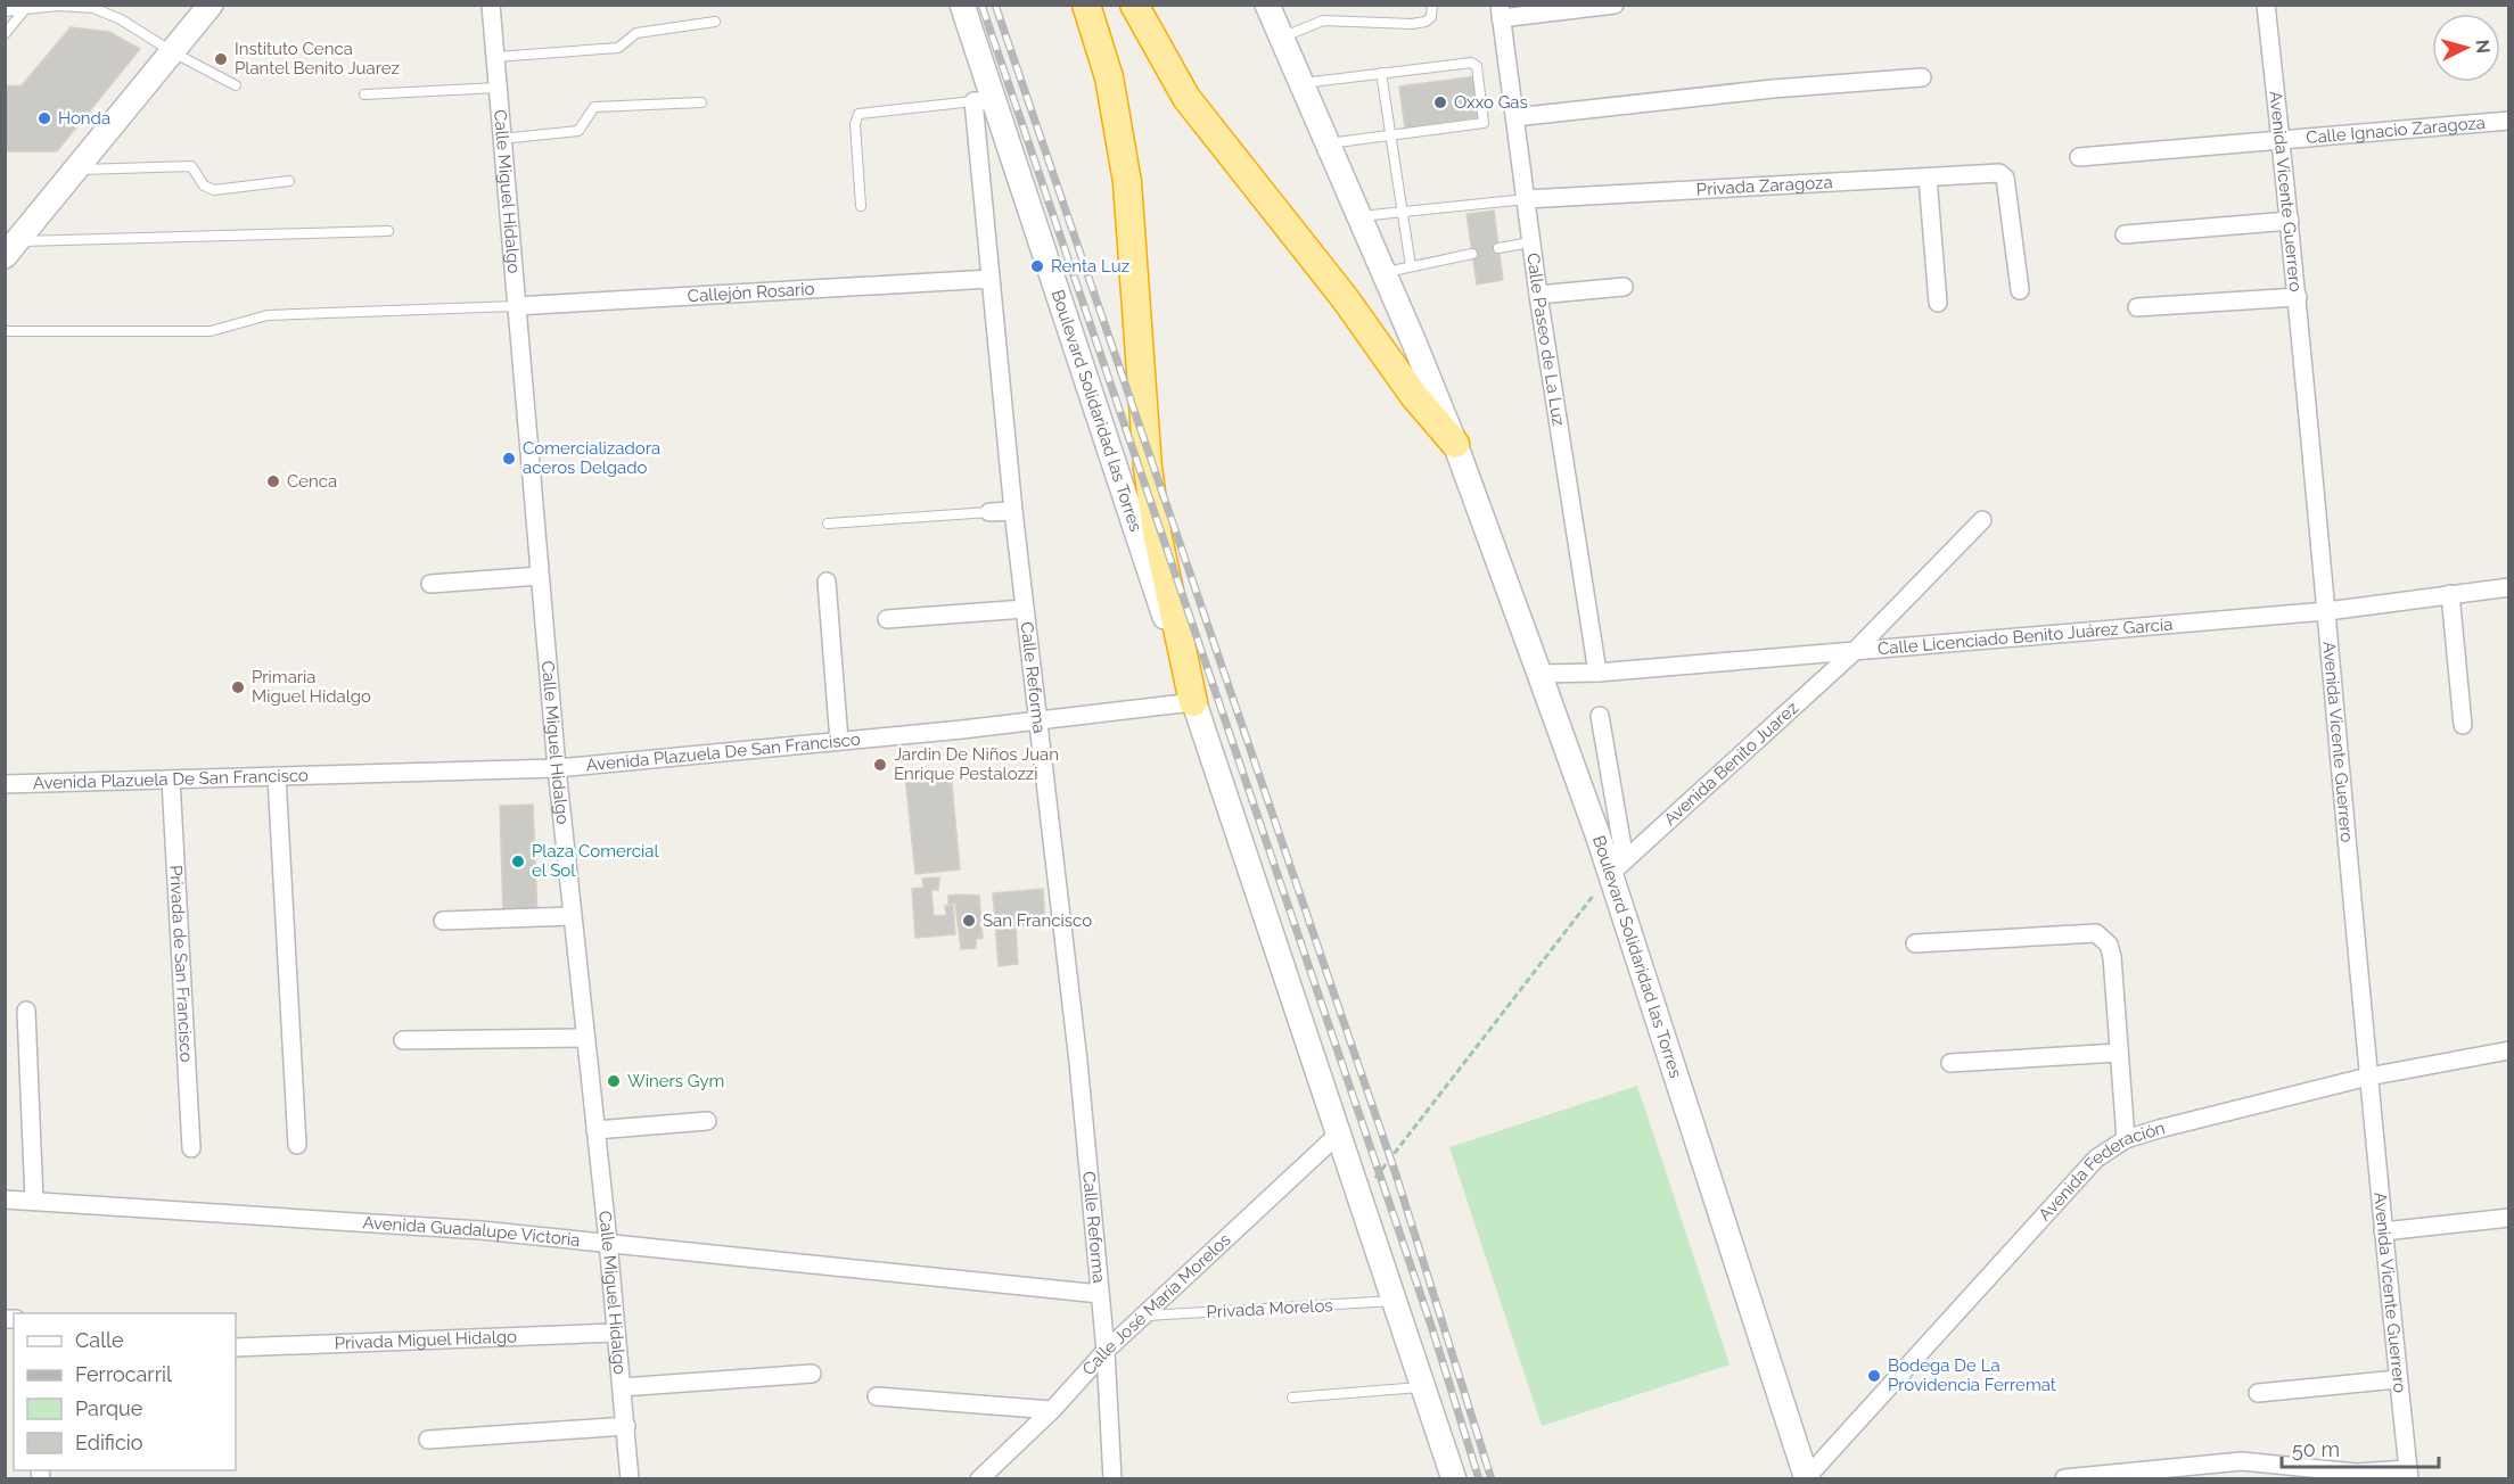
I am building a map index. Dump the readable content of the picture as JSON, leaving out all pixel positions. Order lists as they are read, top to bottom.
{
  "streets": {
    "highway": ["Boulevard Solidaridad las Torres"],
    "street": [
      "Calle Ignacio Zaragoza",
      "Privada Zaragoza",
      "Calle Miguel Hidalgo",
      "Avenida Vicente Guerrero",
      "Callejón Rosario",
      "Calle Paseo de La Luz",
      "Calle Licenciado Benito Juárez García",
      "Calle Reforma",
      "Avenida Plazuela De San Francisco",
      "Avenida Benito Juarez",
      "Privada de San Francisco",
      "Avenida Federación",
      "Avenida Guadalupe Victoria",
      "Calle José María Morelos",
      "Privada Miguel Hidalgo"
    ],
    "lane": ["Privada Morelos"]
  },
  "crossings": [
    ["Calle Ignacio Zaragoza", "Avenida Vicente Guerrero"],
    ["Privada Zaragoza", "Calle Paseo de La Luz"],
    ["Calle Miguel Hidalgo", "Callejón Rosario"],
    ["Calle Miguel Hidalgo", "Avenida Plazuela De San Francisco"],
    ["Calle Miguel Hidalgo", "Avenida Guadalupe Victoria"],
    ["Calle Miguel Hidalgo", "Privada Miguel Hidalgo"],
    ["Avenida Vicente Guerrero", "Calle Licenciado Benito Juárez García"],
    ["Avenida Vicente Guerrero", "Avenida Federación"],
    ["Callejón Rosario", "Calle Reforma"],
    ["Calle Paseo de La Luz", "Calle Licenciado Benito Juárez García"],
    ["Boulevard Solidaridad las Torres", "Calle Licenciado Benito Juárez García"],
    ["Boulevard Solidaridad las Torres", "Calle Reforma"],
    ["Boulevard Solidaridad las Torres", "Avenida Plazuela De San Francisco"],
    ["Boulevard Solidaridad las Torres", "Avenida Benito Juarez"],
    ["Boulevard Solidaridad las Torres", "Avenida Federación"],
    ["Boulevard Solidaridad las Torres", "Calle José María Morelos"],
    ["Boulevard Solidaridad las Torres", "Privada Morelos"],
    ["Calle Licenciado Benito Juárez García", "Avenida Benito Juarez"],
    ["Calle Reforma", "Avenida Plazuela De San Francisco"],
    ["Calle Reforma", "Avenida Guadalupe Victoria"],
    ["Calle Reforma", "Calle José María Morelos"],
    ["Avenida Plazuela De San Francisco", "Privada de San Francisco"],
    ["Calle José María Morelos", "Privada Morelos"]
  ],
  "places": [
    "Instituto Cenca Plantel Benito Juarez",
    "Oxxo Gas",
    "Honda",
    "Renta Luz",
    "Comercializadora aceros Delgado",
    "Cenca",
    "Primaria Miguel Hidalgo",
    "Jardin De Niños Juan Enrique Pestalozzi",
    "Plaza Comercial el Sol",
    "San Francisco",
    "Winers Gym",
    "Bodega De La Providencia Ferremat"
  ],
  "legend": [
    "Calle",
    "Ferrocarril",
    "Parque",
    "Edificio"
  ],
  "scale_bar": "50 m",
  "north": "right"
}
